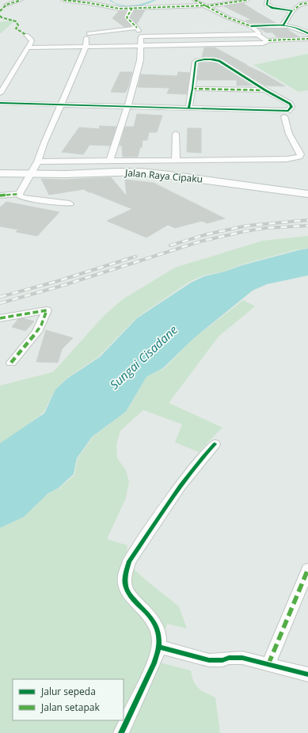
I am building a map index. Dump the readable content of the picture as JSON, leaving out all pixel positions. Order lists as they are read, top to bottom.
{
  "streets": {
    "street": ["Jalan Raya Cipaku"]
  },
  "water": ["Sungai Cisadane"],
  "legend": ["Jalur sepeda", "Jalan setapak"]
}
